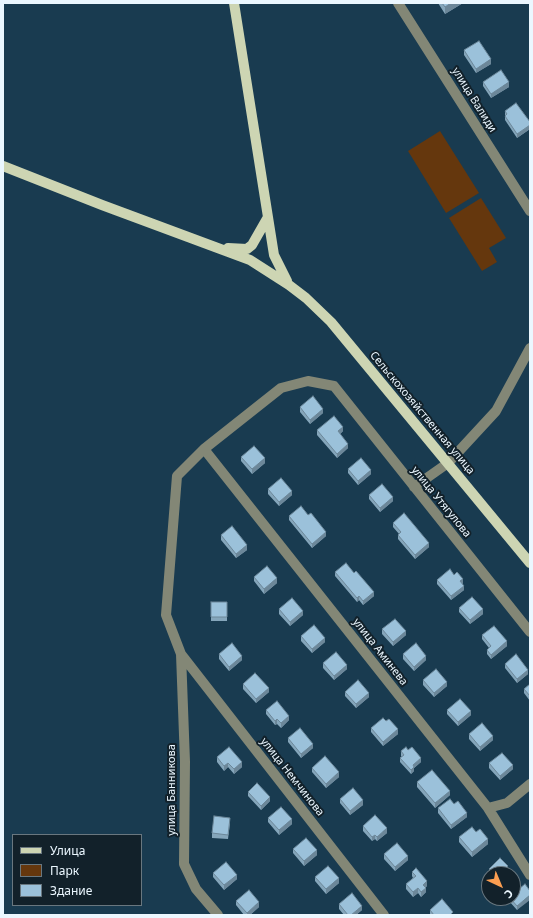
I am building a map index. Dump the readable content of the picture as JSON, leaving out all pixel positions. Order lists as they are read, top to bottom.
{
  "streets": {
    "main road": ["Сельскохозяйственная улица"],
    "street": [
      "улица Валиди",
      "улица Утягулова",
      "улица Аминева",
      "улица Немчинова",
      "улица Банникова"
    ]
  },
  "crossings": [
    ["улица Утягулова", "улица Аминева"],
    ["улица Немчинова", "улица Банникова"]
  ],
  "legend": ["Улица", "Парк", "Здание"],
  "north": "bottom right"
}
